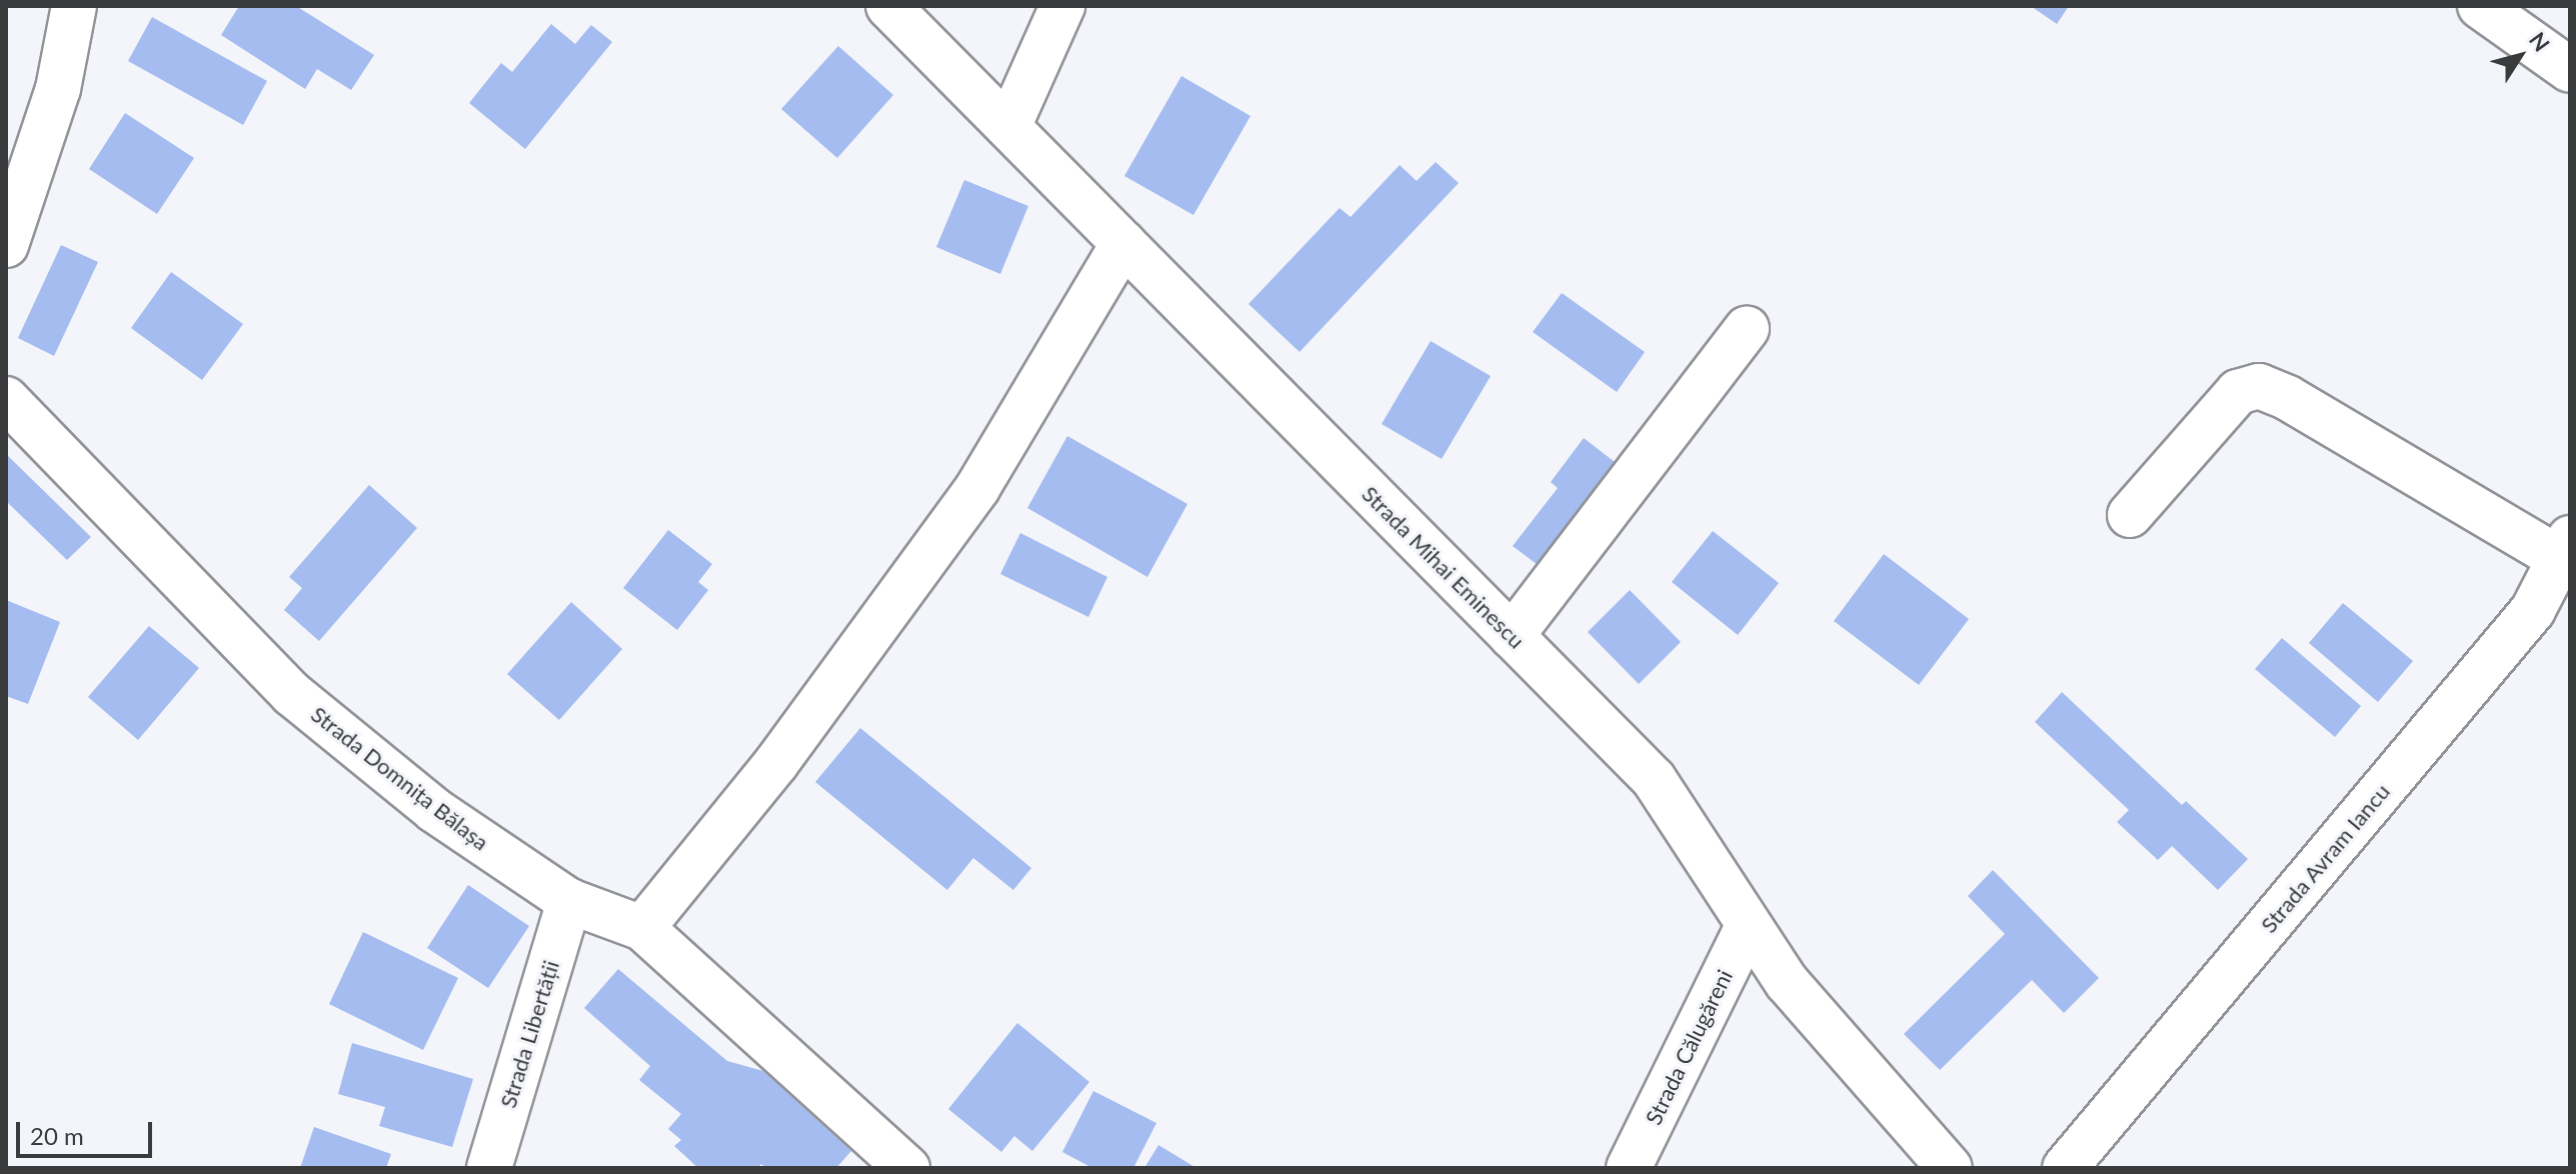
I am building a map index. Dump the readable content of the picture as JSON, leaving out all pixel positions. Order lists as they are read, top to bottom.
{
  "streets": {
    "street": [
      "Strada Mihai Eminescu",
      "Strada Domnița Bălașa",
      "Strada Avram Iancu",
      "Strada Libertății",
      "Strada Călugăreni"
    ]
  },
  "crossings": [
    ["Strada Mihai Eminescu", "Strada Călugăreni"],
    ["Strada Domnița Bălașa", "Strada Libertății"]
  ],
  "scale_bar": "20 m",
  "north": "top right"
}
